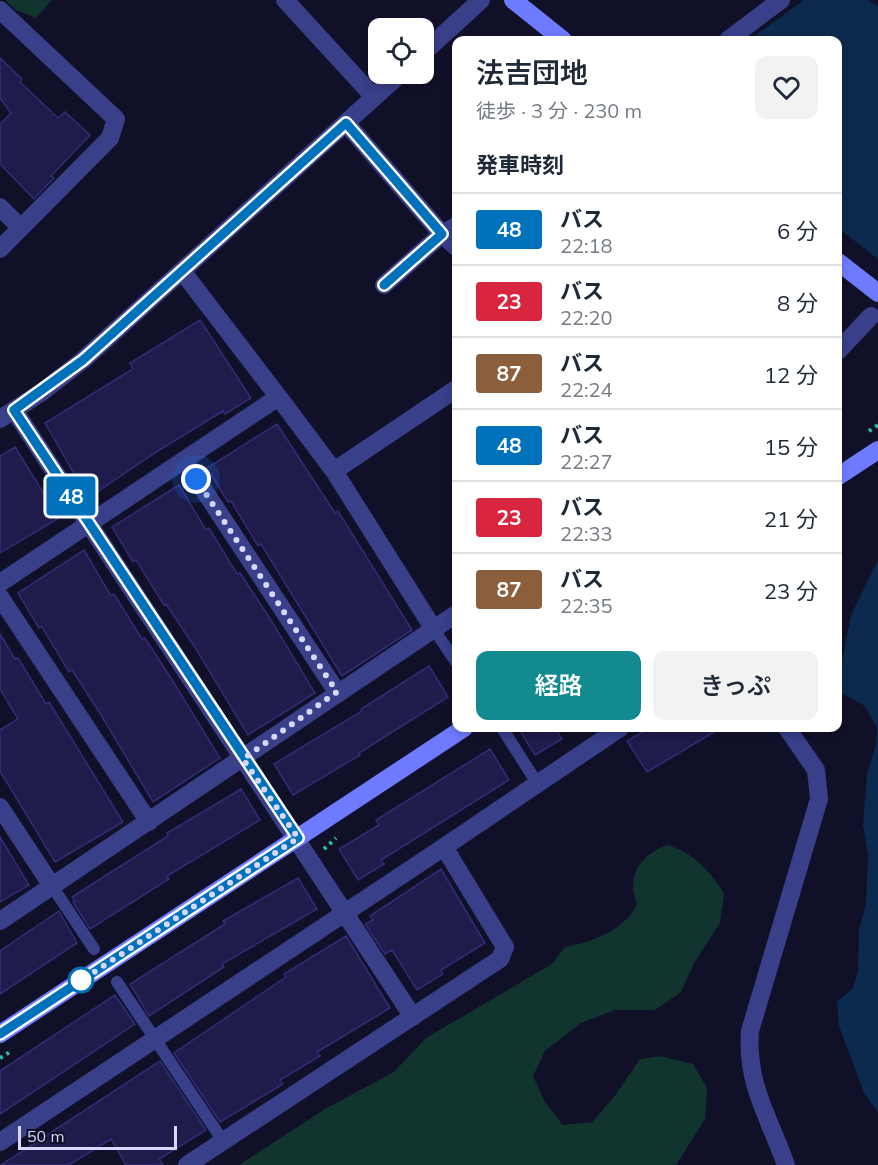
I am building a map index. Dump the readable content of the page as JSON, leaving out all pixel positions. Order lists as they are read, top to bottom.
{
  "lines": ["bus line 48"],
  "scale_bar": "50 m",
  "page": {
    "on_map": "48",
    "heading": [
      ["法吉団地", "徒歩 · 3 分 · 230 m"],
      "発車時刻"
    ],
    "list": [
      {
        "mark": "48",
        "name": "バス",
        "note": "22:18",
        "value": "6 分"
      },
      {
        "mark": "23",
        "name": "バス",
        "note": "22:20",
        "value": "8 分"
      },
      {
        "mark": "87",
        "name": "バス",
        "note": "22:24",
        "value": "12 分"
      },
      {
        "mark": "48",
        "name": "バス",
        "note": "22:27",
        "value": "15 分"
      },
      {
        "mark": "23",
        "name": "バス",
        "note": "22:33",
        "value": "21 分"
      },
      {
        "mark": "87",
        "name": "バス",
        "note": "22:35",
        "value": "23 分"
      }
    ],
    "buttons": ["経路", "きっぷ"],
    "scale": "50 m"
  }
}
